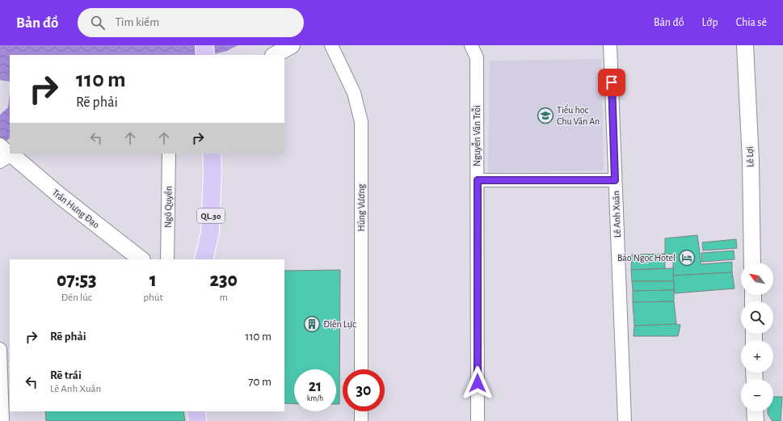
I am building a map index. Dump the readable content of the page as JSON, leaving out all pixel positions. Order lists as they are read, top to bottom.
{
  "streets": {
    "highway": ["QL.30"],
    "street": [
      "Nguyễn Văn Trỗi",
      "Lê Lợi",
      "Ngô Quyền",
      "Hùng Vương",
      "Trần Hưng Đạo",
      "Lê Anh Xuân"
    ]
  },
  "places": {
    "school or university": ["Tiểu học Chu Văn An"],
    "hotel": ["Bảo Ngọc Hotel"],
    "building": ["ĐIện Lực"]
  },
  "north": "top left",
  "page": {
    "header": "Bản đồ",
    "search": "Tìm kiếm",
    "nav": ["Bản đồ", "Lớp", "Chia sẻ"],
    "turn": ["110 m", "Rẽ phải"],
    "eta": [
      "07:53",
      "Đến lúc",
      "1",
      "phút",
      "230",
      "m"
    ],
    "map_buttons": ["+", "−"],
    "list": [
      {
        "name": "Rẽ phải",
        "value": "110 m"
      },
      {
        "name": "Rẽ trái",
        "note": "Lê Anh Xuân",
        "value": "70 m"
      }
    ],
    "speed": "21 km/h",
    "limit": "30"
  }
}
